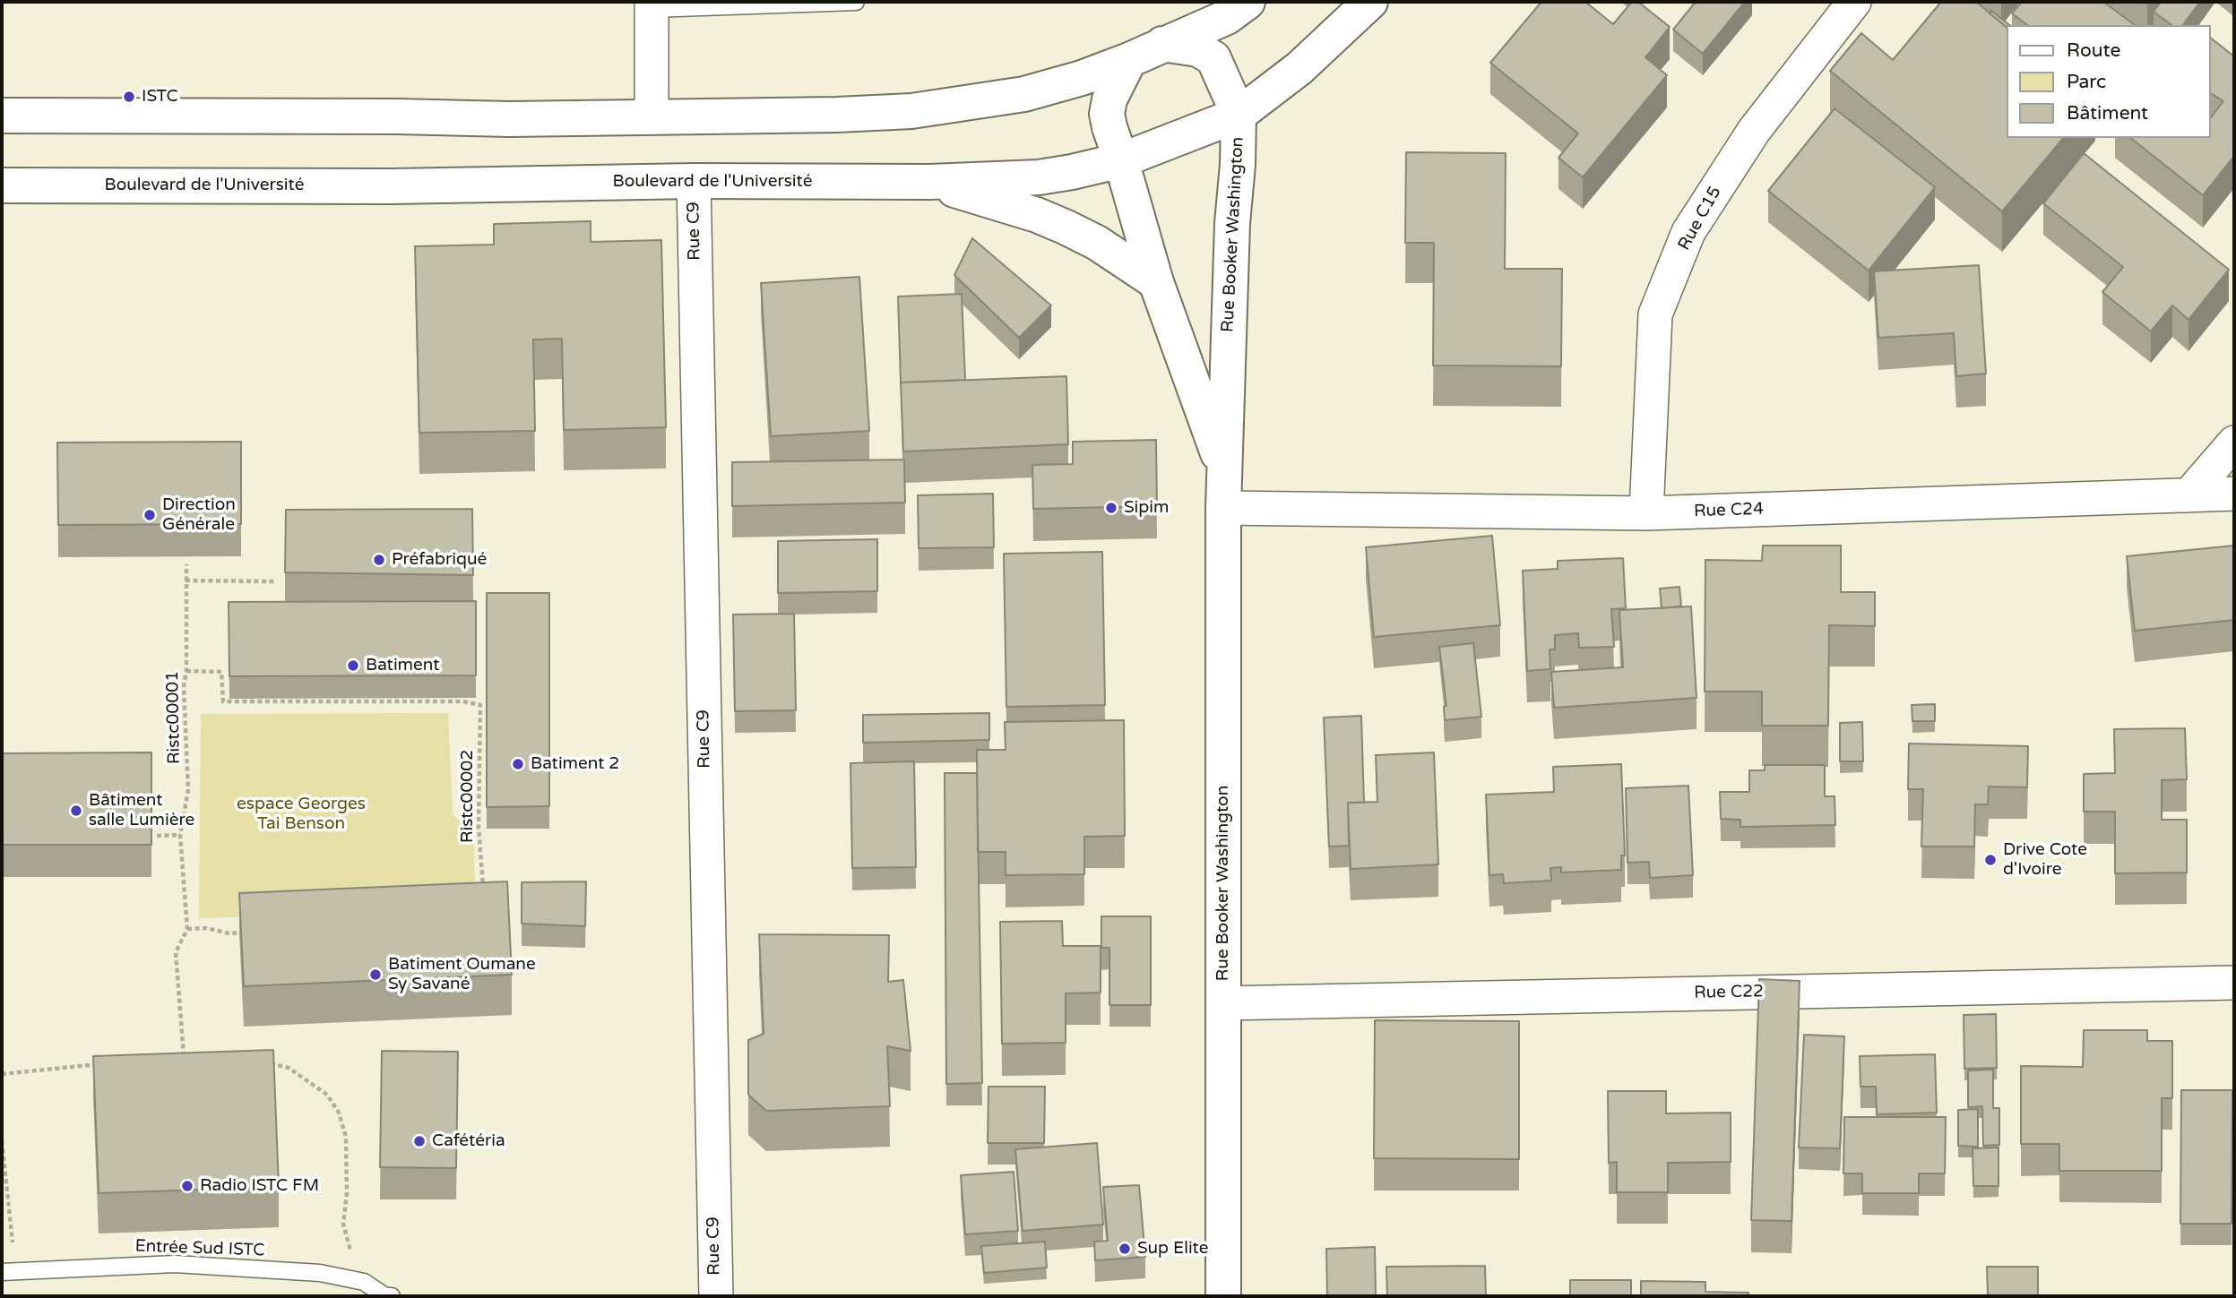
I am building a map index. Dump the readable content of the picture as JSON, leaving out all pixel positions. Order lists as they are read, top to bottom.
{
  "streets": {
    "street": [
      "Boulevard de l'Université",
      "Rue C15",
      "Rue C9",
      "Rue Booker Washington",
      "Rue C24",
      "Rue C22"
    ],
    "lane": ["Entrée Sud ISTC"],
    "path": ["Ristc00001", "Ristc00002"]
  },
  "crossings": [
    ["Boulevard de l'Université", "Rue C9"],
    ["Boulevard de l'Université", "Rue Booker Washington"],
    ["Rue C15", "Rue C24"],
    ["Rue Booker Washington", "Rue C24"],
    ["Rue Booker Washington", "Rue C22"],
    ["Ristc00001", "Ristc00002"]
  ],
  "parks": ["espace Georges Tai Benson"],
  "places": [
    "ISTC",
    "Sipim",
    "Direction Générale",
    "Préfabriqué",
    "Batiment",
    "Batiment 2",
    "Bâtiment salle Lumière",
    "Drive Cote d'Ivoire",
    "Batiment Oumane Sy Savané",
    "Cafétéria",
    "Radio ISTC FM",
    "Sup Elite"
  ],
  "legend": ["Route", "Parc", "Bâtiment"]
}
